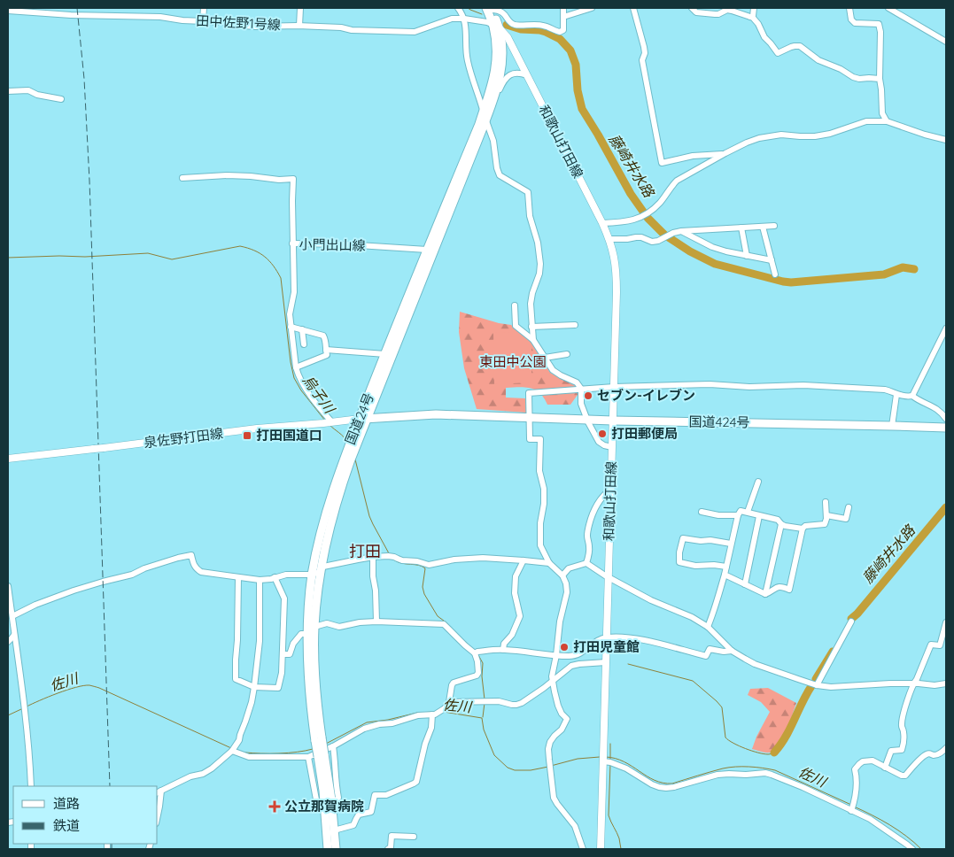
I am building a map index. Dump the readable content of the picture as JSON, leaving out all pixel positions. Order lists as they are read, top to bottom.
{
  "streets": {
    "highway": ["国道24号", "国道424号"],
    "main road": ["和歌山打田線", "泉佐野打田線"],
    "street": ["田中佐野1号線", "小門出山線"]
  },
  "crossings": [
    ["田中佐野1号線", "和歌山打田線"],
    ["田中佐野1号線", "国道24号"],
    ["和歌山打田線", "国道24号"],
    ["和歌山打田線", "国道424号"],
    ["小門出山線", "国道24号"],
    ["小門出山線", "泉佐野打田線"],
    ["国道24号", "国道424号"],
    ["国道24号", "泉佐野打田線"],
    ["国道424号", "泉佐野打田線"]
  ],
  "districts": ["打田"],
  "water": ["藤崎井水路", "烏子川", "佐川"],
  "parks": ["東田中公園"],
  "places": {
    "other": ["セブン-イレブン", "打田郵便局", "打田児童館"],
    "transit": ["打田国道口"],
    "health": ["公立那賀病院"]
  },
  "legend": ["道路", "鉄道"]
}
